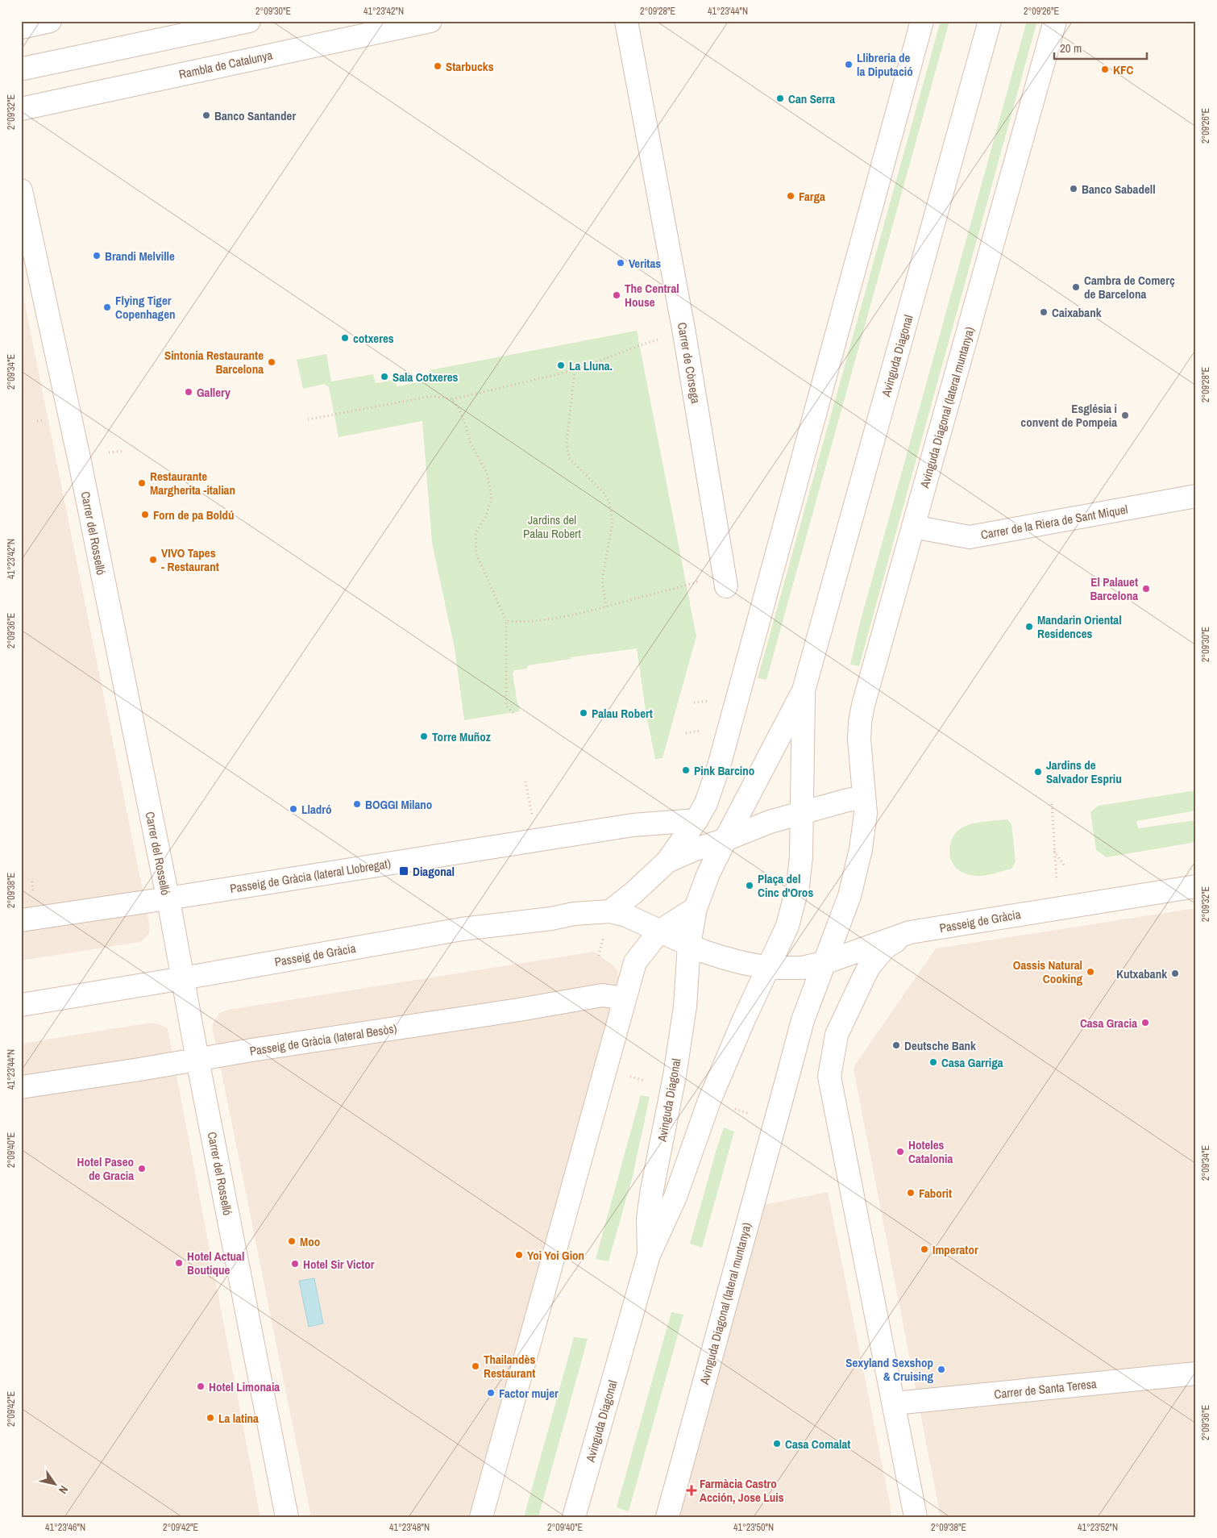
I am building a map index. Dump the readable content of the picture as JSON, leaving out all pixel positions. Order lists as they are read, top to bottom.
{
  "streets": {
    "street": [
      "Rambla de Catalunya",
      "Avinguda Diagonal",
      "Carrer de Còrsega",
      "Avinguda Diagonal (lateral muntanya)",
      "Carrer de la Riera de Sant Miquel",
      "Carrer del Rosselló",
      "Passeig de Gràcia (lateral Llobregat)",
      "Passeig de Gràcia",
      "Passeig de Gràcia (lateral Besòs)",
      "Carrer de Santa Teresa"
    ]
  },
  "crossings": [
    ["Avinguda Diagonal", "Passeig de Gràcia"],
    ["Avinguda Diagonal (lateral muntanya)", "Carrer de la Riera de Sant Miquel"],
    ["Avinguda Diagonal (lateral muntanya)", "Passeig de Gràcia"],
    ["Carrer del Rosselló", "Passeig de Gràcia (lateral Llobregat)"],
    ["Carrer del Rosselló", "Passeig de Gràcia"],
    ["Carrer del Rosselló", "Passeig de Gràcia (lateral Besòs)"]
  ],
  "parks": ["Jardins del Palau Robert"],
  "places": {
    "other": [
      "Llibreria de la Diputació",
      "Starbucks",
      "KFC",
      "Can Serra",
      "Banco Santander",
      "Banco Sabadell",
      "Farga",
      "Brandi Melville",
      "Veritas",
      "Cambra de Comerç de Barcelona",
      "The Central House",
      "Flying Tiger Copenhagen",
      "Caixabank",
      "cotxeres",
      "Sintonia Restaurante Barcelona",
      "La Lluna.",
      "Sala Cotxeres",
      "Gallery",
      "Església i convent de Pompeia",
      "Restaurante Margherita -italian",
      "Forn de pa Boldú",
      "VIVO Tapes - Restaurant",
      "El Palauet Barcelona",
      "Mandarin Oriental Residences",
      "Palau Robert",
      "Torre Muñoz",
      "Pink Barcino",
      "Jardins de Salvador Espriu",
      "BOGGI Milano",
      "Lladró",
      "Plaça del Cinc d'Oros",
      "Oassis Natural Cooking",
      "Kutxabank",
      "Casa Gracia",
      "Deutsche Bank",
      "Casa Garriga",
      "Hoteles Catalonia",
      "Hotel Paseo de Gracia",
      "Faborit",
      "Moo",
      "Imperator",
      "Yoi Yoi Gion",
      "Hotel Actual Boutique",
      "Hotel Sir Victor",
      "Thailandès Restaurant",
      "Sexyland Sexshop & Cruising",
      "Hotel Limonaia",
      "Factor mujer",
      "La latina",
      "Casa Comalat"
    ],
    "transit": ["Diagonal"],
    "health": ["Farmàcia Castro Acción, Jose Luis"]
  },
  "scale_bar": "20 m",
  "north": "bottom right",
  "coordinates": [
    "2°09'30\"E",
    "41°23'42\"N",
    "2°09'28\"E",
    "41°23'44\"N",
    "2°09'26\"E",
    "2°09'32\"E",
    "2°09'34\"E",
    "2°09'36\"E",
    "2°09'38\"E",
    "2°09'40\"E",
    "2°09'42\"E",
    "41°23'46\"N",
    "41°23'48\"N",
    "41°23'50\"N",
    "41°23'52\"N"
  ]
}
